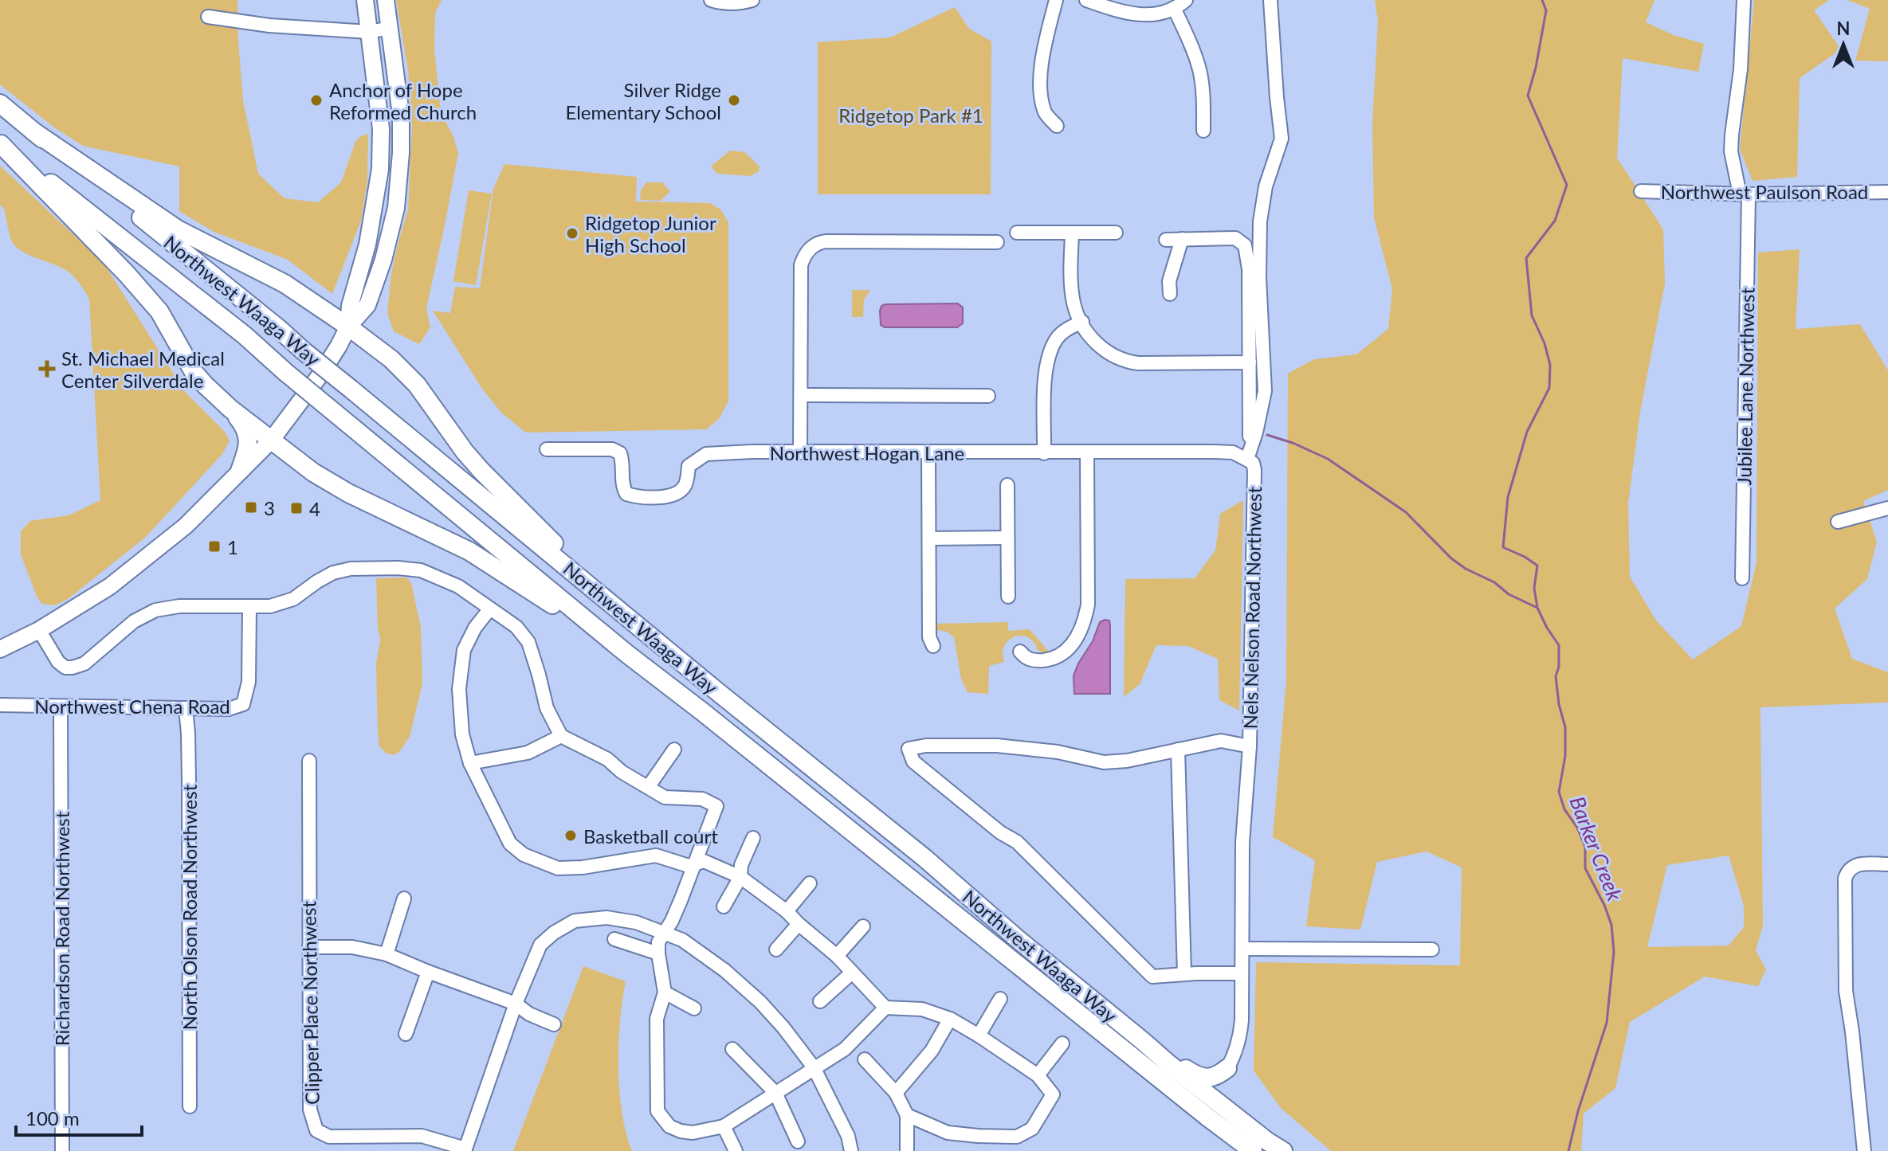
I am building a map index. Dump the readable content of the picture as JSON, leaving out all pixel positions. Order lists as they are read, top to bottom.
{
  "streets": {
    "highway": ["Northwest Waaga Way"],
    "street": [
      "Northwest Paulson Road",
      "Jubilee Lane Northwest",
      "Northwest Hogan Lane",
      "Nels Nelson Road Northwest",
      "Northwest Chena Road",
      "North Olson Road Northwest",
      "Richardson Road Northwest",
      "Clipper Place Northwest"
    ]
  },
  "crossings": [
    ["Northwest Paulson Road", "Jubilee Lane Northwest"],
    ["Northwest Hogan Lane", "Nels Nelson Road Northwest"],
    ["Northwest Chena Road", "North Olson Road Northwest"],
    ["Northwest Chena Road", "Richardson Road Northwest"]
  ],
  "water": ["Barker Creek"],
  "parks": ["Ridgetop Park #1"],
  "places": {
    "other": [
      "Anchor of Hope Reformed Church",
      "Silver Ridge Elementary School",
      "Ridgetop Junior High School",
      "Basketball court"
    ],
    "health": ["St. Michael Medical Center Silverdale"],
    "transit": ["3", "4", "1"]
  },
  "scale_bar": "100 m",
  "north": "top"
}
